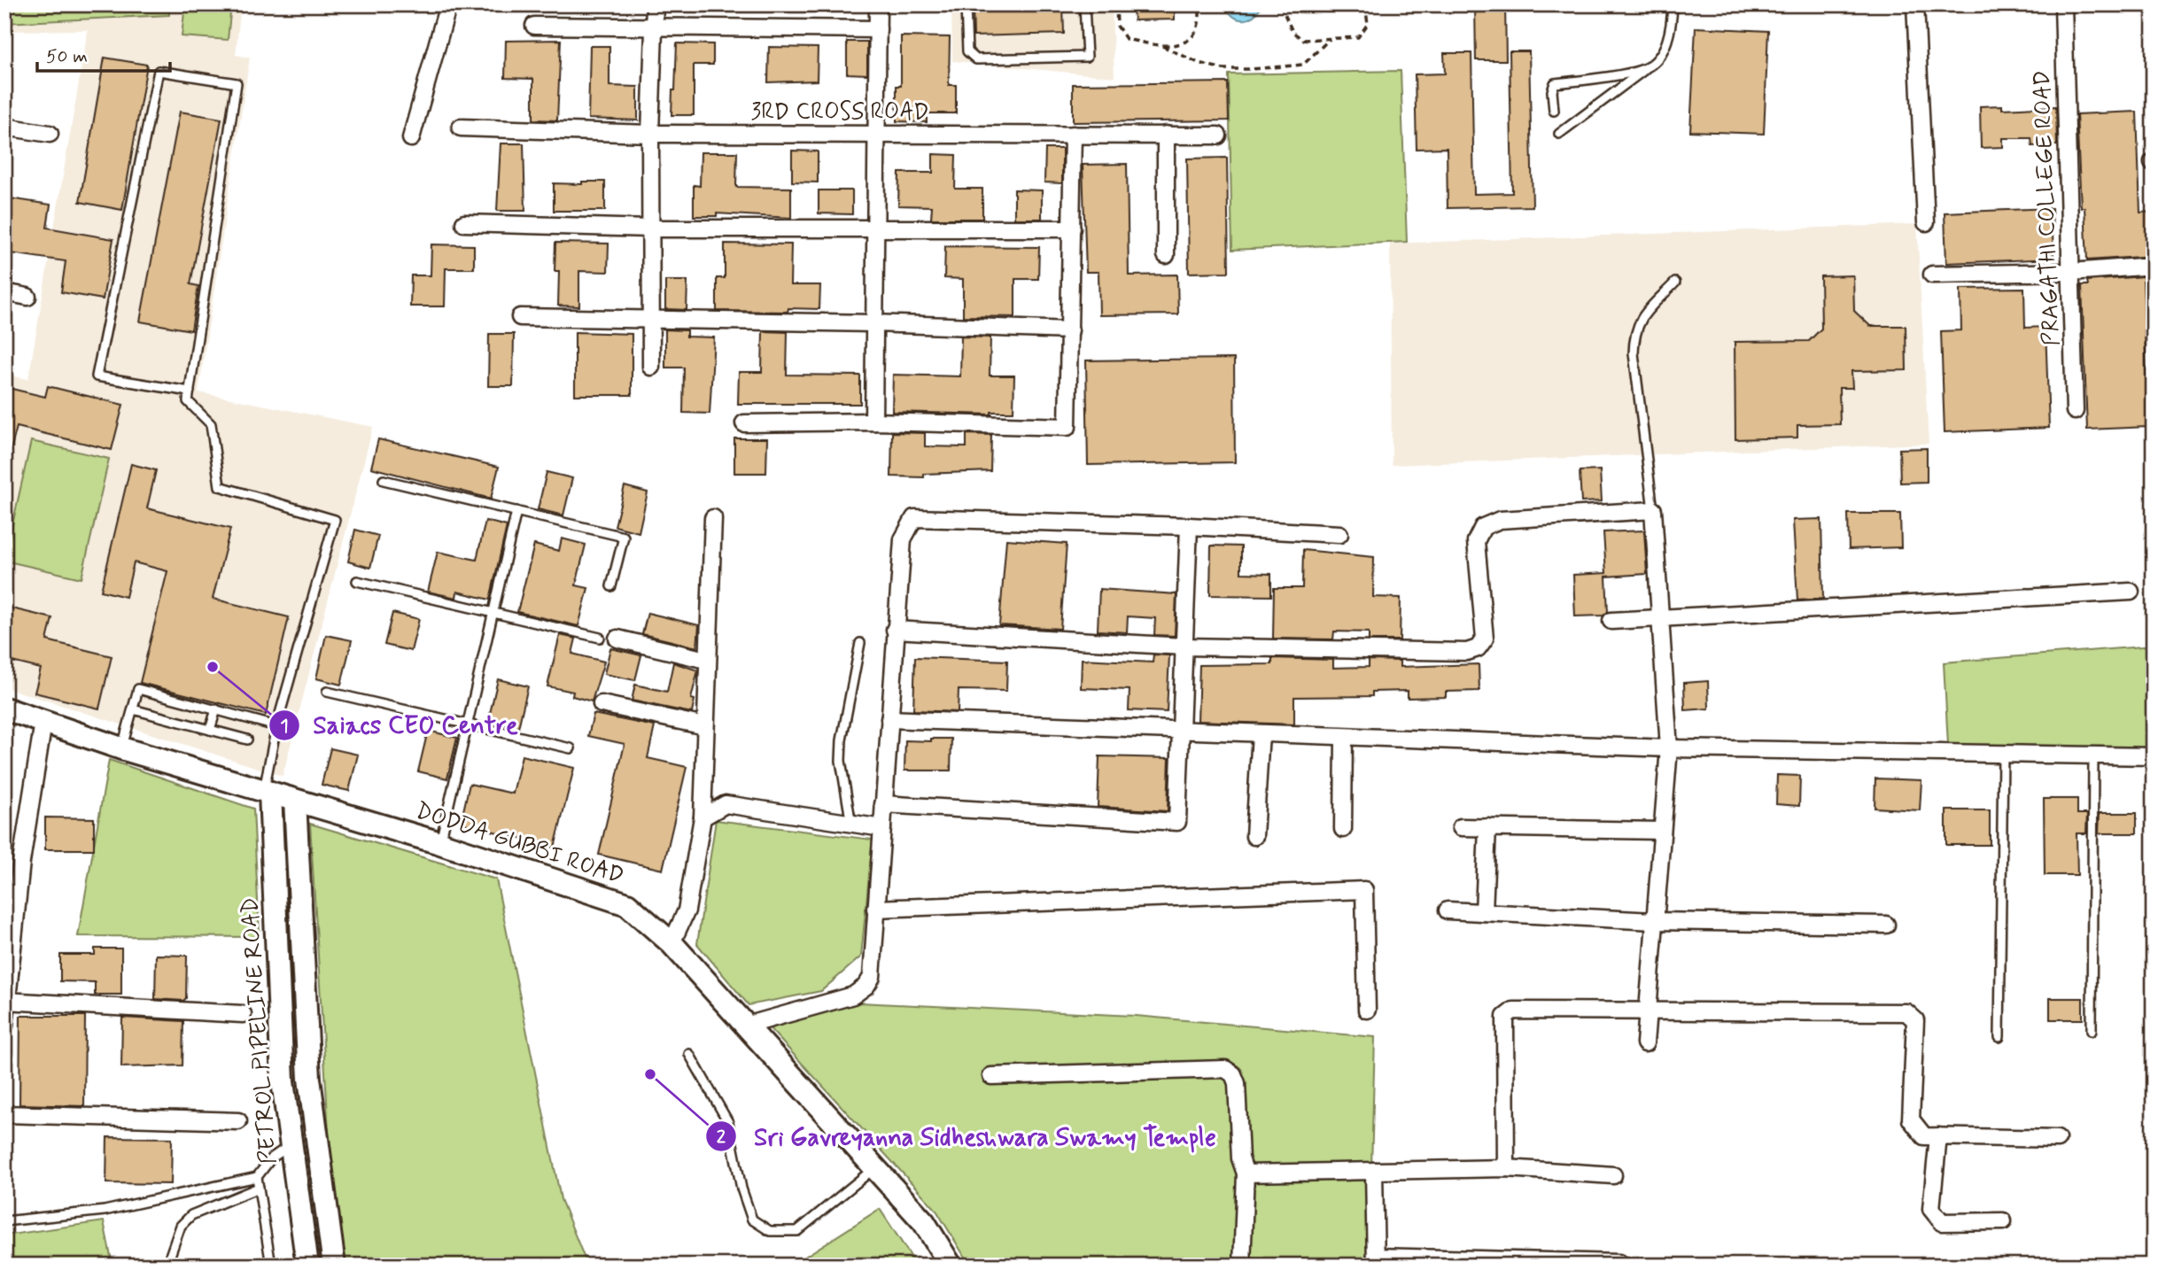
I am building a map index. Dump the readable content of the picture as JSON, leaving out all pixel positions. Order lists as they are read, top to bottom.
{
  "streets": {
    "street": [
      "3RD CROSS ROAD",
      "PRAGATHI COLLEGE ROAD",
      "DODDA GUBBI ROAD",
      "PETROL PIPELINE ROAD"
    ]
  },
  "crossings": [
    ["DODDA GUBBI ROAD", "PETROL PIPELINE ROAD"]
  ],
  "places": ["Saiacs CEO Centre", "Sri Gavreyanna Sidheshwara Swamy Temple"],
  "scale_bar": "50 m"
}
